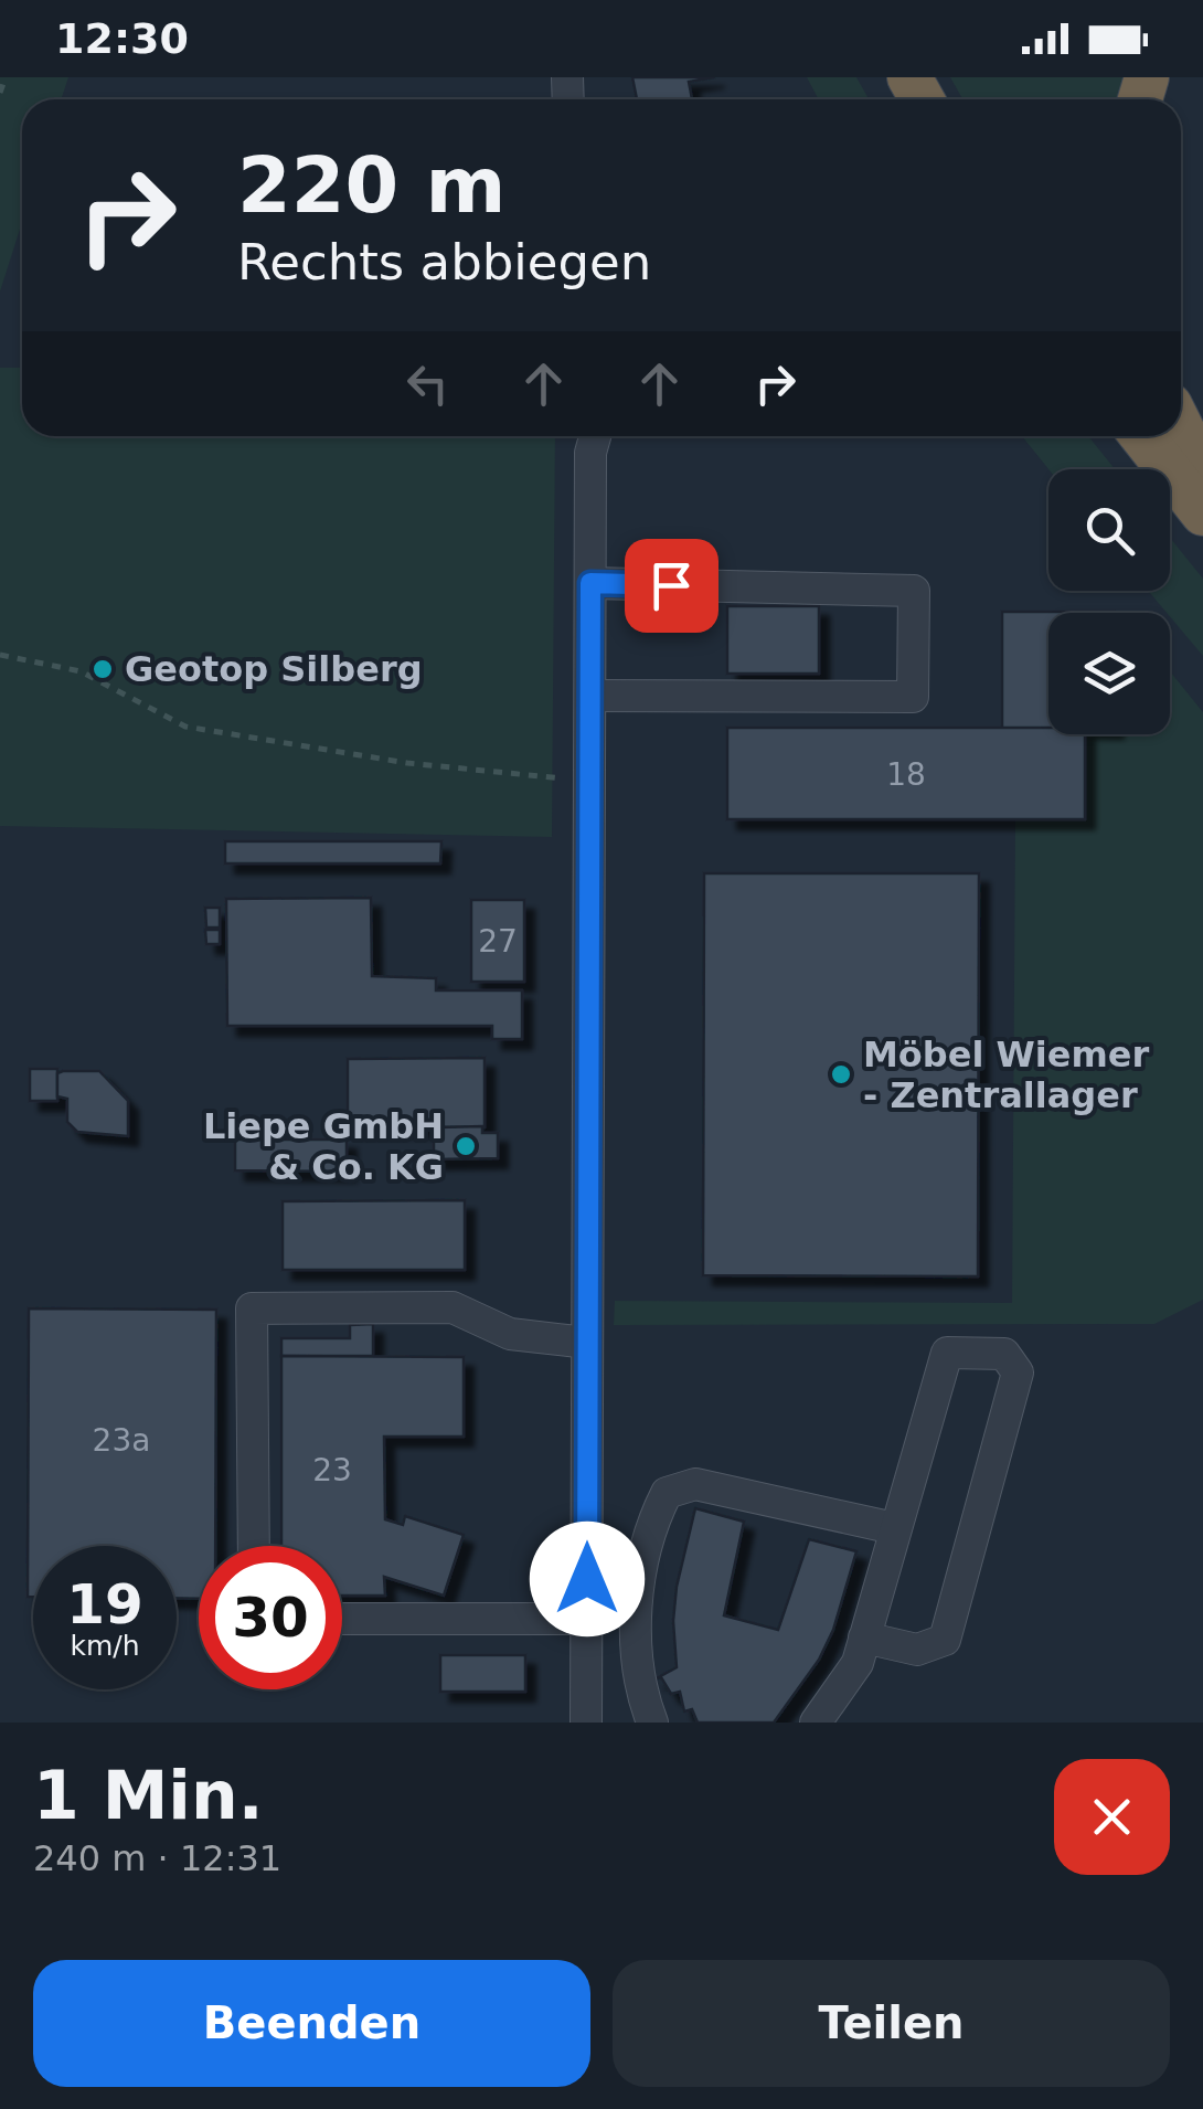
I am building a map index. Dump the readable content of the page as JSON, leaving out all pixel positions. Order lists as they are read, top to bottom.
{
  "places": ["Geotop Silberg", "Möbel Wiemer - Zentrallager", "Liepe GmbH & Co. KG"],
  "house_numbers": [
    "18",
    "27",
    "23a",
    "23"
  ],
  "page": {
    "status": "12:30",
    "turn": ["220 m", "Rechts abbiegen"],
    "speed": "19 km/h",
    "limit": "30",
    "heading": ["1 Min.", "240 m · 12:31"],
    "buttons": ["Beenden", "Teilen"]
  }
}
